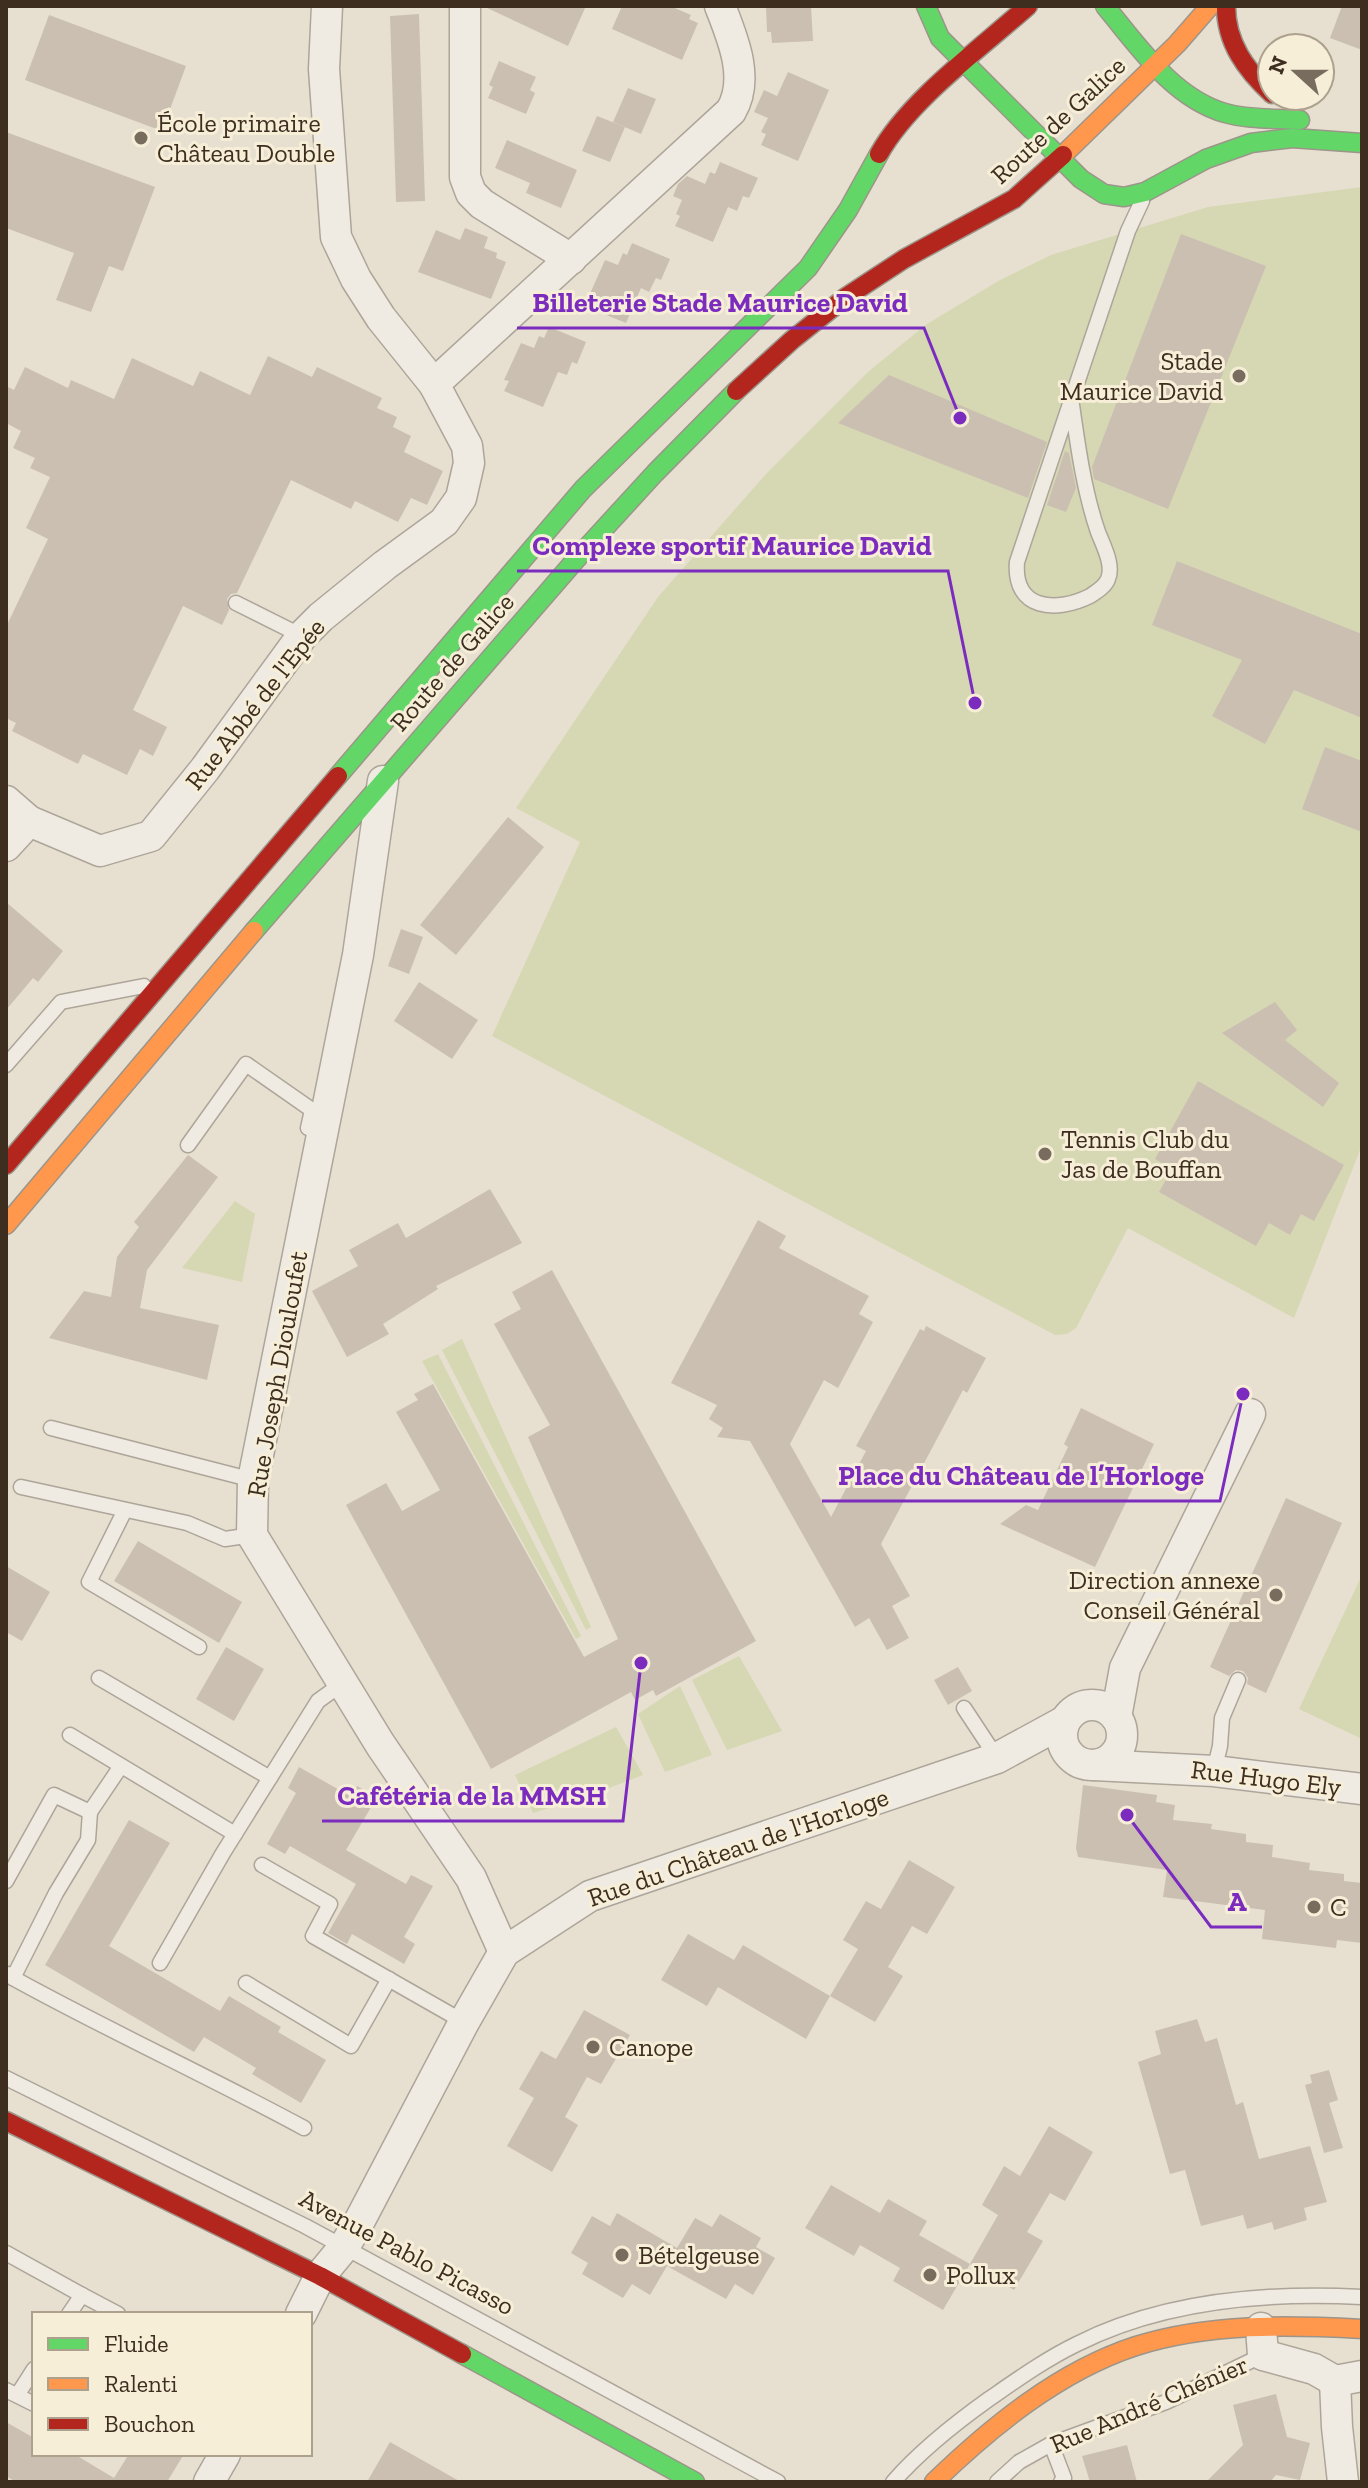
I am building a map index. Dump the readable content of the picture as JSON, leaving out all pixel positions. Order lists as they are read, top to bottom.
{
  "streets": {
    "main road": ["Route de Galice"],
    "street": [
      "Rue Abbé de l'Epée",
      "Rue Joseph Diouloufet",
      "Rue Hugo Ely",
      "Rue du Château de l'Horloge",
      "Rue André Chénier"
    ],
    "lane": ["Avenue Pablo Picasso"]
  },
  "crossings": [
    ["Route de Galice", "Rue Joseph Diouloufet"],
    ["Rue Joseph Diouloufet", "Rue du Château de l'Horloge"],
    ["Rue Hugo Ely", "Rue du Château de l'Horloge"],
    ["Rue du Château de l'Horloge", "Avenue Pablo Picasso"]
  ],
  "places": [
    "École primaire Château Double",
    "Stade Maurice David",
    "Billeterie Stade Maurice David",
    "Complexe sportif Maurice David",
    "Tennis Club du Jas de Bouffan",
    "Place du Château de l’Horloge",
    "Direction annexe Conseil Général",
    "Cafétéria de la MMSH",
    "A",
    "C",
    "Canope",
    "Bételgeuse",
    "Pollux"
  ],
  "legend": ["Fluide", "Ralenti", "Bouchon"],
  "north": "left"
}
